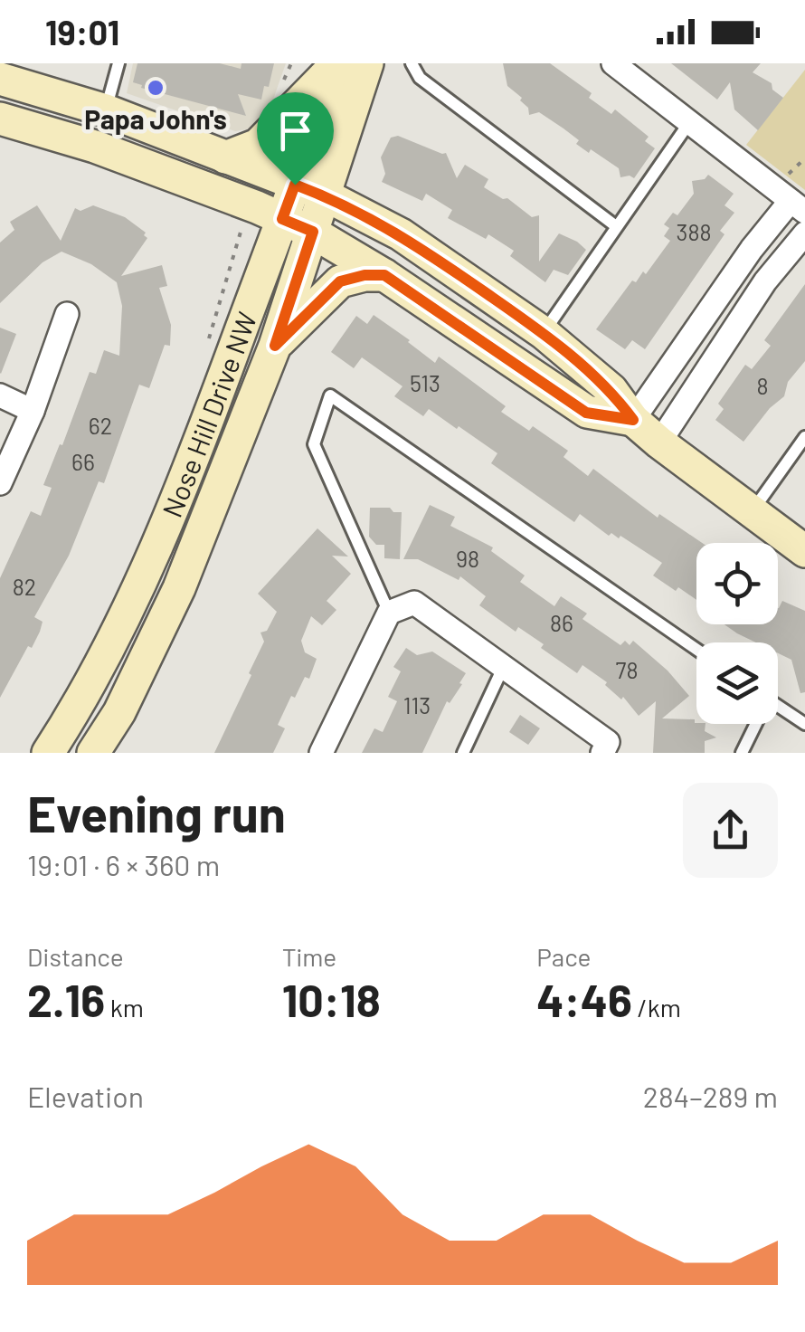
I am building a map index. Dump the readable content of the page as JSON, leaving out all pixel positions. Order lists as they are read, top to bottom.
{
  "streets": {
    "main road": ["Nose Hill Drive NW"]
  },
  "places": ["Papa John's"],
  "house_numbers": [
    "388",
    "513",
    "8",
    "62",
    "66",
    "98",
    "82",
    "86",
    "78",
    "113"
  ],
  "page": {
    "status": "19:01",
    "heading": ["Evening run", "19:01 · 6 × 360 m"],
    "stats": [
      ["Distance", "2.16 km"],
      ["Time", "10:18"],
      ["Pace", "4:46 /km"]
    ],
    "chart": ["Elevation", "284–289 m"]
  }
}
